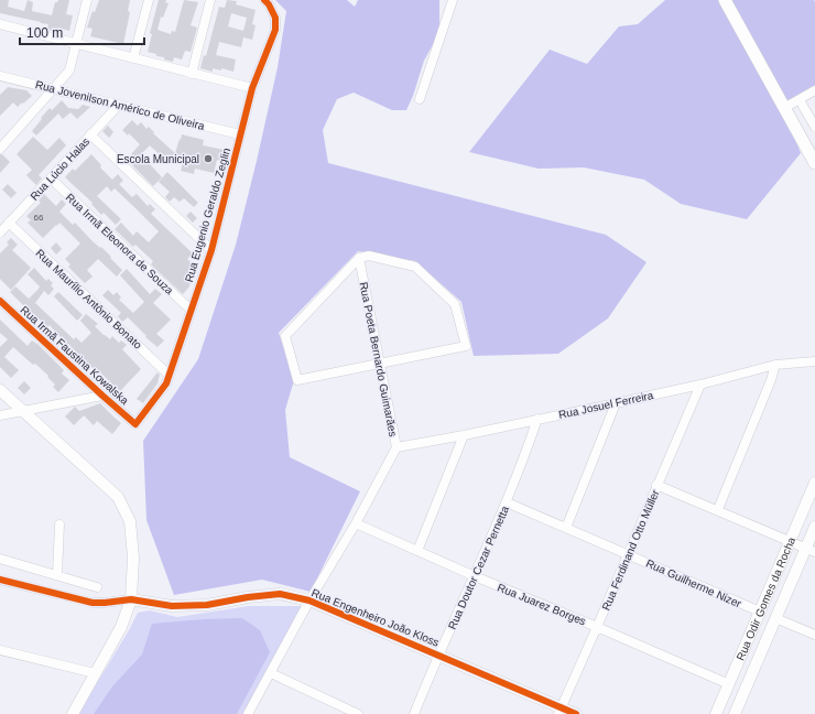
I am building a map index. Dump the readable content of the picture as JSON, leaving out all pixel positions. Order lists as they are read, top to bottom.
{
  "streets": {
    "street": [
      "Rua Jovenilson Américo de Oliveira",
      "Rua Lúcio Halas",
      "Rua Eugenio Geraldo Zeglin",
      "Rua Irmã Eleonora de Souza",
      "Rua Maurílio Antônio Bonato",
      "Rua Irmã Faustina Kowalska",
      "Rua Poeta Bernardo Guimarães",
      "Rua Josuel Ferreira",
      "Rua Ferdinand Otto Müller",
      "Rua Doutor Cezar Pernetta",
      "Rua Guilherme Nizer",
      "Rua Odir Gomes da Rocha",
      "Rua Juarez Borges",
      "Rua Engenheiro João Kloss"
    ]
  },
  "crossings": [
    ["Rua Jovenilson Américo de Oliveira", "Rua Lúcio Halas"],
    ["Rua Jovenilson Américo de Oliveira", "Rua Eugenio Geraldo Zeglin"],
    ["Rua Lúcio Halas", "Rua Irmã Eleonora de Souza"],
    ["Rua Lúcio Halas", "Rua Maurílio Antônio Bonato"],
    ["Rua Eugenio Geraldo Zeglin", "Rua Irmã Eleonora de Souza"],
    ["Rua Eugenio Geraldo Zeglin", "Rua Maurílio Antônio Bonato"],
    ["Rua Eugenio Geraldo Zeglin", "Rua Irmã Faustina Kowalska"],
    ["Rua Poeta Bernardo Guimarães", "Rua Josuel Ferreira"],
    ["Rua Poeta Bernardo Guimarães", "Rua Juarez Borges"],
    ["Rua Poeta Bernardo Guimarães", "Rua Engenheiro João Kloss"],
    ["Rua Josuel Ferreira", "Rua Ferdinand Otto Müller"],
    ["Rua Josuel Ferreira", "Rua Doutor Cezar Pernetta"],
    ["Rua Ferdinand Otto Müller", "Rua Guilherme Nizer"],
    ["Rua Ferdinand Otto Müller", "Rua Juarez Borges"],
    ["Rua Ferdinand Otto Müller", "Rua Engenheiro João Kloss"],
    ["Rua Doutor Cezar Pernetta", "Rua Guilherme Nizer"],
    ["Rua Doutor Cezar Pernetta", "Rua Juarez Borges"],
    ["Rua Doutor Cezar Pernetta", "Rua Engenheiro João Kloss"],
    ["Rua Guilherme Nizer", "Rua Odir Gomes da Rocha"],
    ["Rua Odir Gomes da Rocha", "Rua Juarez Borges"]
  ],
  "places": ["Escola Municipal"],
  "house_numbers": ["66"],
  "scale_bar": "100 m"
}
